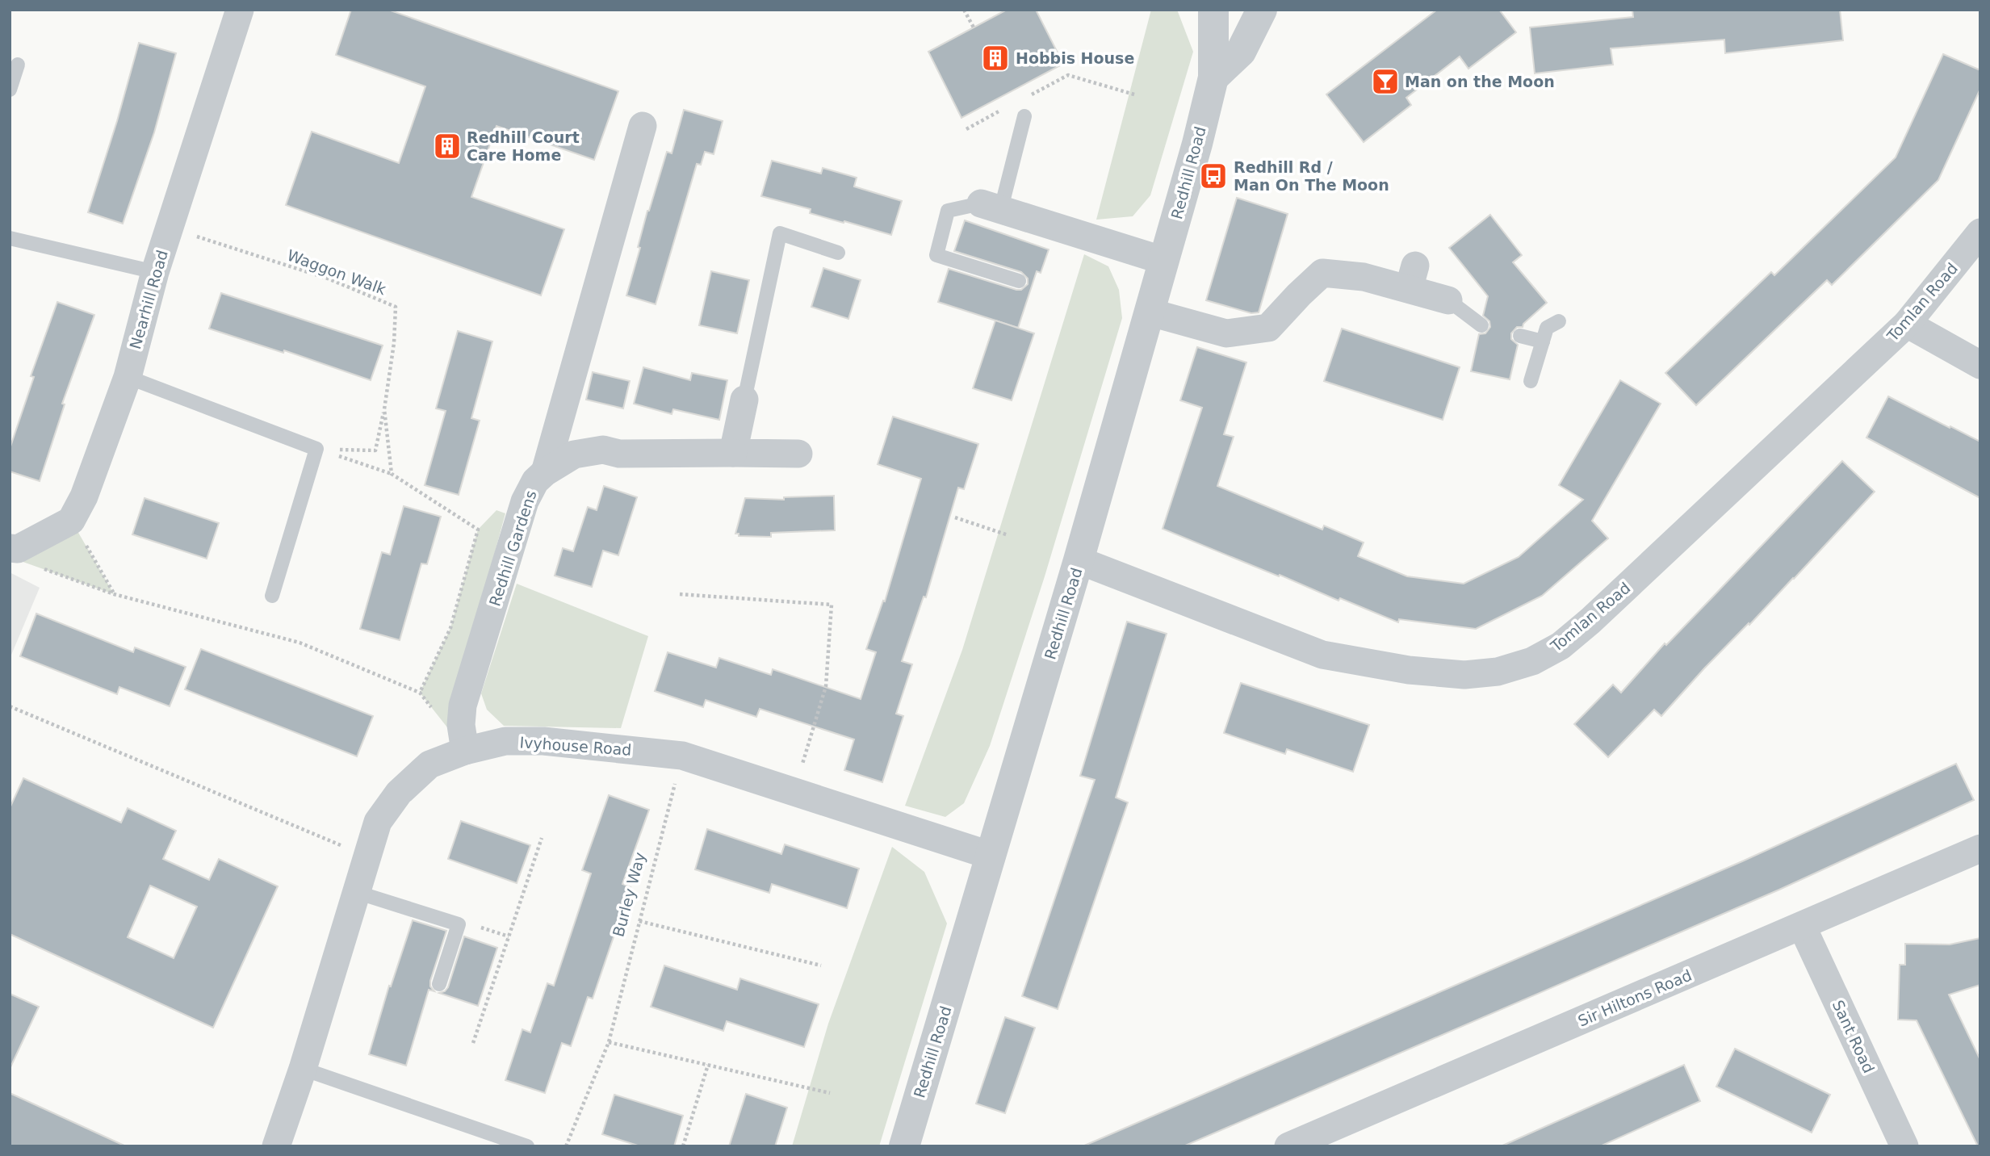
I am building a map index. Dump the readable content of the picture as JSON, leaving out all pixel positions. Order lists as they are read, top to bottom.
{
  "streets": {
    "street": [
      "Redhill Road",
      "Nearhill Road",
      "Tomlan Road",
      "Redhill Gardens",
      "Ivyhouse Road",
      "Sir Hiltons Road",
      "Sant Road"
    ],
    "path": ["Waggon Walk", "Burley Way"]
  },
  "crossings": [
    ["Redhill Road", "Tomlan Road"],
    ["Redhill Road", "Ivyhouse Road"],
    ["Waggon Walk", "Nearhill Road"],
    ["Redhill Gardens", "Ivyhouse Road"],
    ["Ivyhouse Road", "Burley Way"],
    ["Sir Hiltons Road", "Sant Road"]
  ],
  "places": {
    "building": ["Hobbis House", "Redhill Court Care Home"],
    "bar": ["Man on the Moon"],
    "bus stop": ["Redhill Rd / Man On The Moon"]
  }
}
